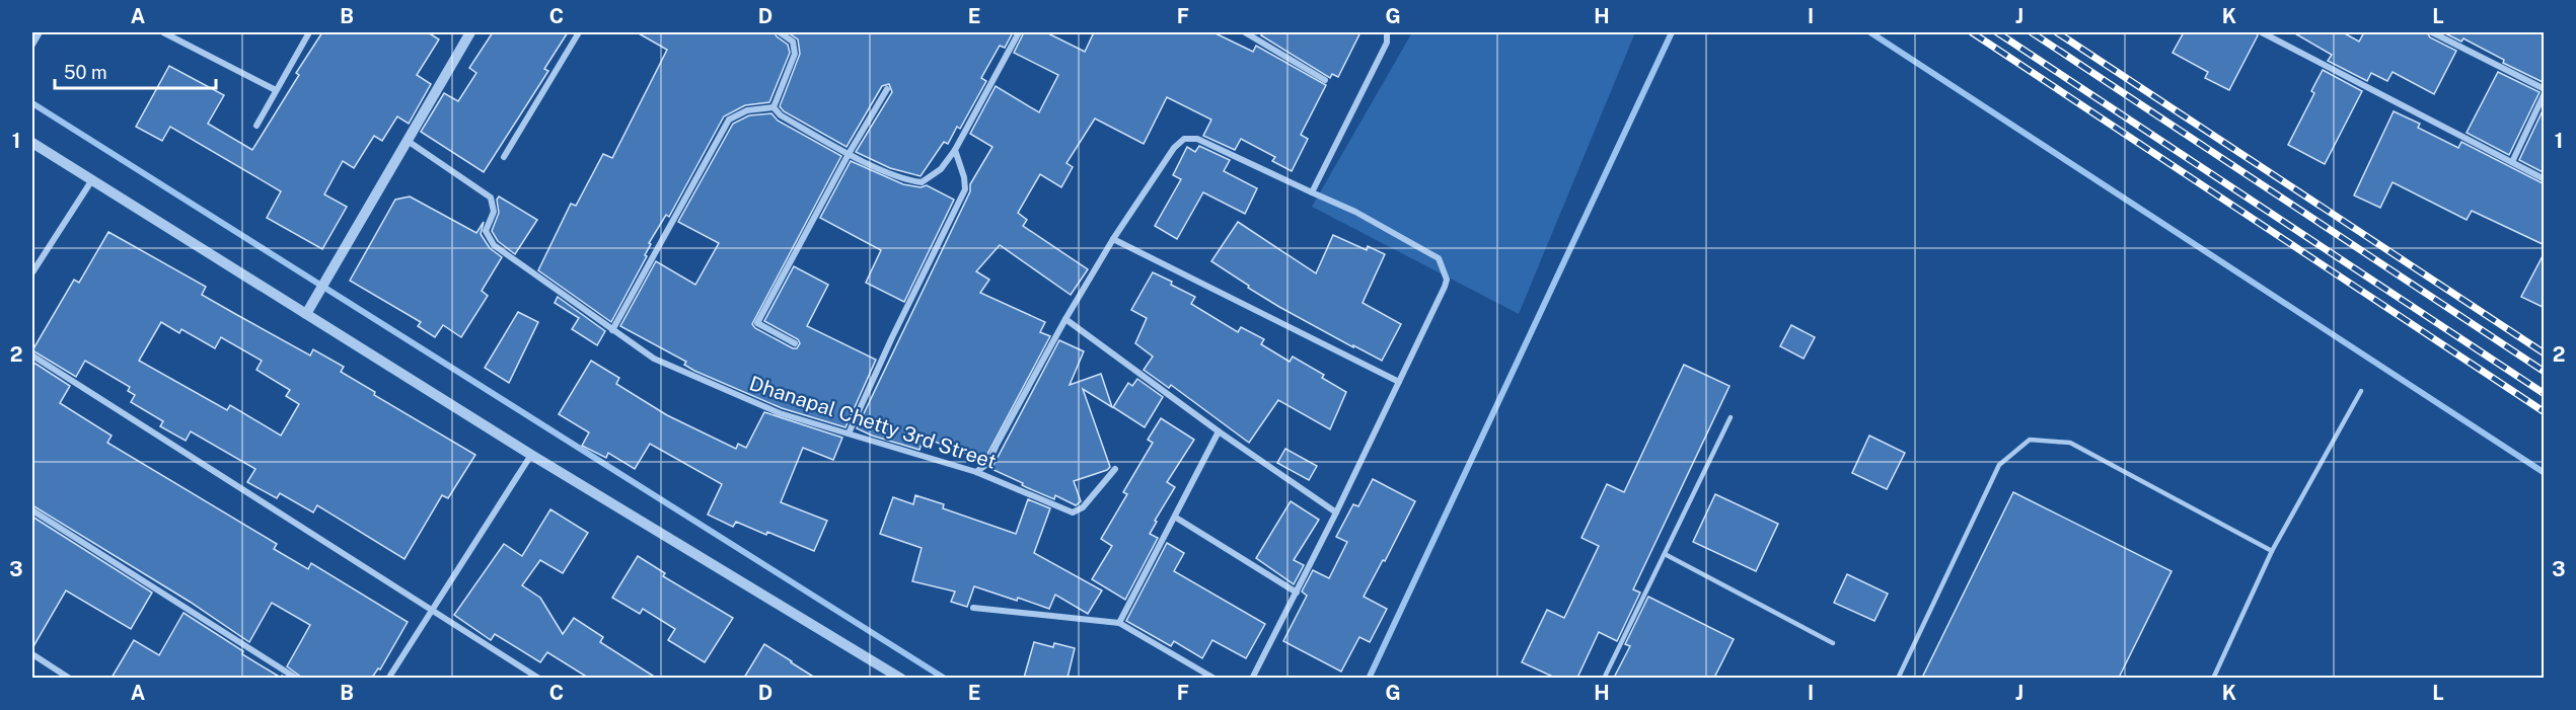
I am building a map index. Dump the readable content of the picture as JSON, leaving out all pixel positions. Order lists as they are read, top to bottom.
{
  "streets": {
    "street": ["Dhanapal Chetty 3rd Street"]
  },
  "scale_bar": "50 m",
  "grid": {
    "columns": [
      "A",
      "B",
      "C",
      "D",
      "E",
      "F",
      "G",
      "H",
      "I",
      "J",
      "K",
      "L"
    ],
    "rows": ["1", "2", "3"]
  }
}
